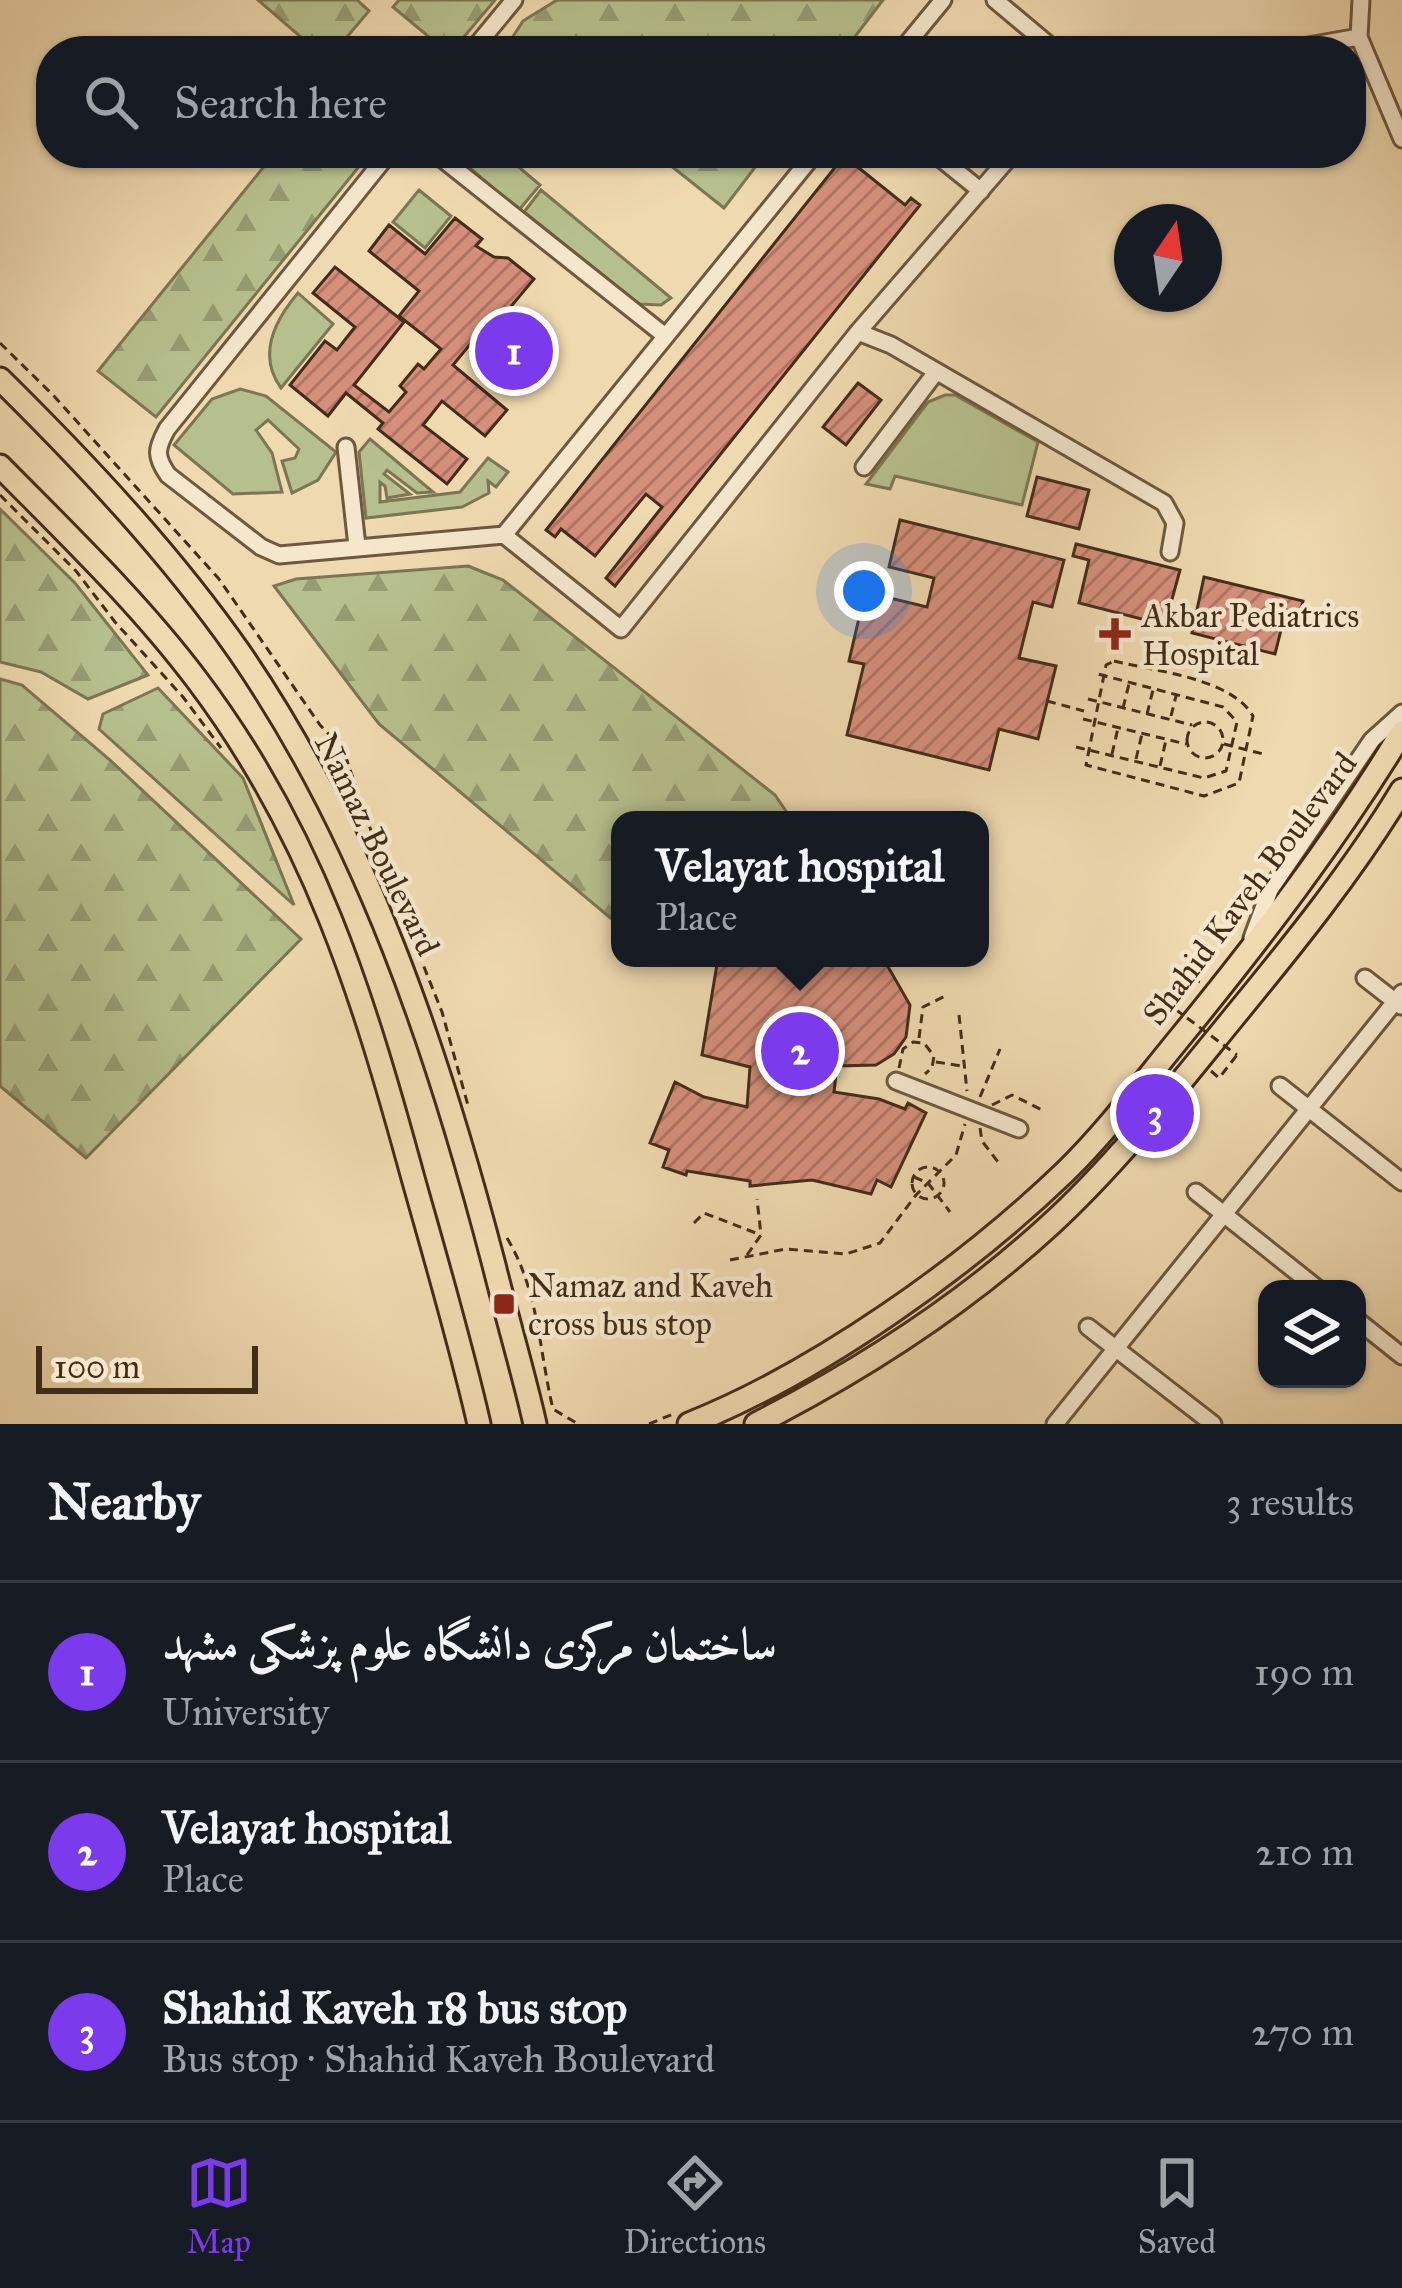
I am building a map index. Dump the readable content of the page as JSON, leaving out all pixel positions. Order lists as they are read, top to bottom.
{
  "streets": {
    "main road": ["Namaz Boulevard", "Shahid Kaveh Boulevard"]
  },
  "places": {
    "health": ["Akbar Pediatrics Hospital"],
    "transit": ["Namaz and Kaveh cross bus stop"]
  },
  "scale_bar": "100 m",
  "north": "top",
  "page": {
    "search": "Search here",
    "pins": ["1", "2", "3"],
    "popup": ["Velayat hospital", "Place"],
    "scale": "100 m",
    "heading": ["Nearby", "3 results"],
    "list": [
      {
        "mark": "1",
        "name": "ساختمان مرکزی دانشگاه علوم پزشکی مشهد",
        "note": "University",
        "value": "190 m"
      },
      {
        "mark": "2",
        "name": "Velayat hospital",
        "note": "Place",
        "value": "210 m"
      },
      {
        "mark": "3",
        "name": "Shahid Kaveh 18 bus stop",
        "note": "Bus stop · Shahid Kaveh Boulevard",
        "value": "270 m"
      }
    ],
    "nav": ["Map", "Directions", "Saved"]
  }
}
